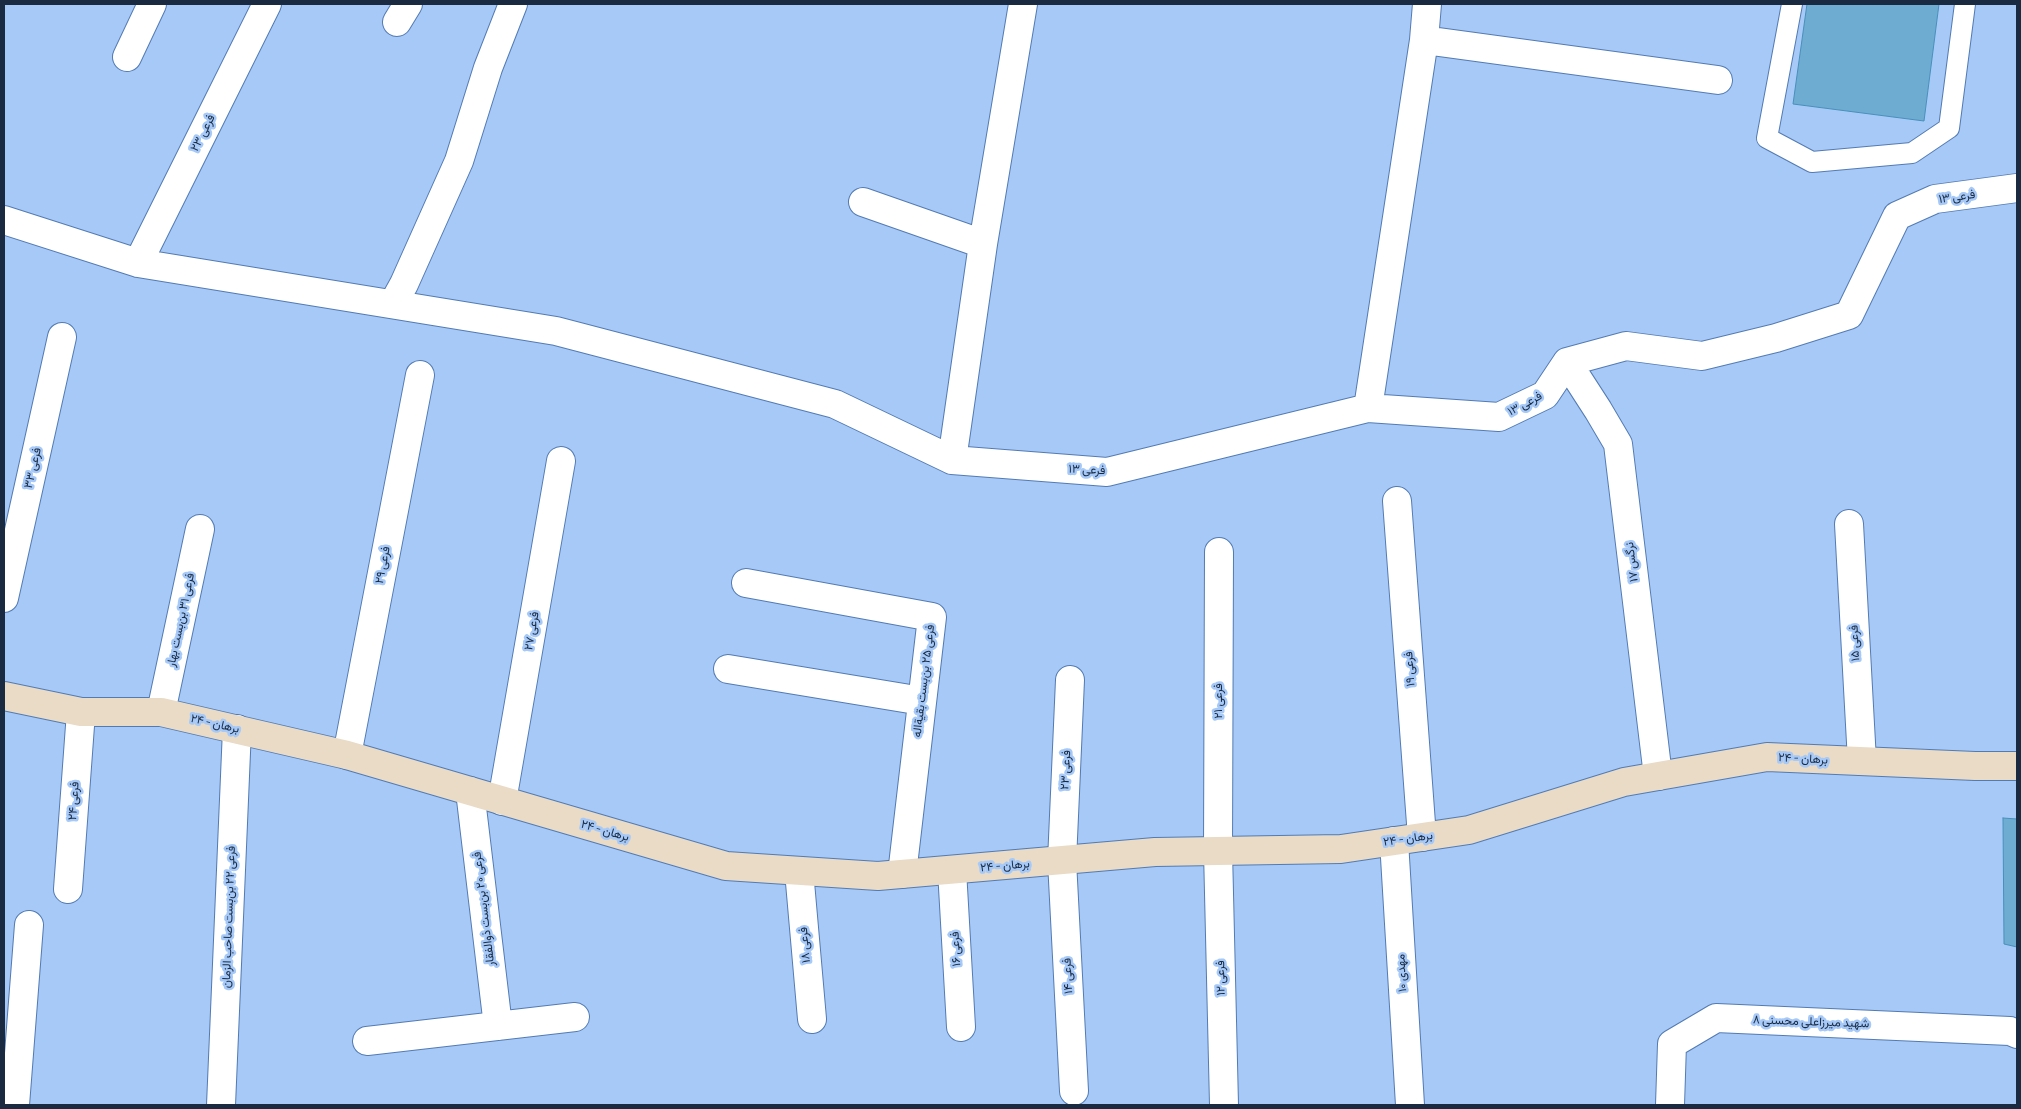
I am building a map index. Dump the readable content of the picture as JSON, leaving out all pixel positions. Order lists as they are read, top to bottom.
{
  "streets": {
    "street": [
      "فرعی ۲۳",
      "فرعی ۱۳",
      "فرعی ۳۳",
      "۱۷ نرگس",
      "فرعی ۲۹",
      "فرعی ۳۱ بن‌بست بهار",
      "فرعی ۲۷",
      "فرعی ۱۵",
      "فرعی ۱۹",
      "فرعی ۲۵ بن‌بست بقیة‌اله",
      "فرعی ۲۱",
      "۲۴ - برهان",
      "فرعی ۲۴",
      "فرعی ۲۰ بن‌بست ذوالفقار",
      "فرعی ۲۲ بن‌بست صاحب الزمان",
      "فرعی ۱۸",
      "فرعی ۱۶",
      "۱۰ مهدی",
      "فرعی ۱۴",
      "فرعی ۱۲",
      "۸ شهید میرزاعلی محسنی"
    ]
  },
  "crossings": [
    ["فرعی ۲۳", "۲۴ - برهان"],
    ["فرعی ۲۳", "فرعی ۱۴"],
    ["فرعی ۱۳", "۱۷ نرگس"],
    ["۱۷ نرگس", "۲۴ - برهان"],
    ["فرعی ۲۹", "۲۴ - برهان"],
    ["فرعی ۳۱ بن‌بست بهار", "۲۴ - برهان"],
    ["فرعی ۲۷", "۲۴ - برهان"],
    ["فرعی ۱۵", "۲۴ - برهان"],
    ["فرعی ۱۹", "۲۴ - برهان"],
    ["فرعی ۲۵ بن‌بست بقیة‌اله", "۲۴ - برهان"],
    ["فرعی ۲۱", "۲۴ - برهان"],
    ["فرعی ۲۱", "فرعی ۱۲"],
    ["۲۴ - برهان", "فرعی ۲۴"],
    ["۲۴ - برهان", "فرعی ۲۰ بن‌بست ذوالفقار"],
    ["۲۴ - برهان", "فرعی ۲۲ بن‌بست صاحب الزمان"],
    ["۲۴ - برهان", "فرعی ۱۸"],
    ["۲۴ - برهان", "فرعی ۱۶"],
    ["۲۴ - برهان", "۱۰ مهدی"],
    ["۲۴ - برهان", "فرعی ۱۴"],
    ["۲۴ - برهان", "فرعی ۱۲"]
  ]
}
